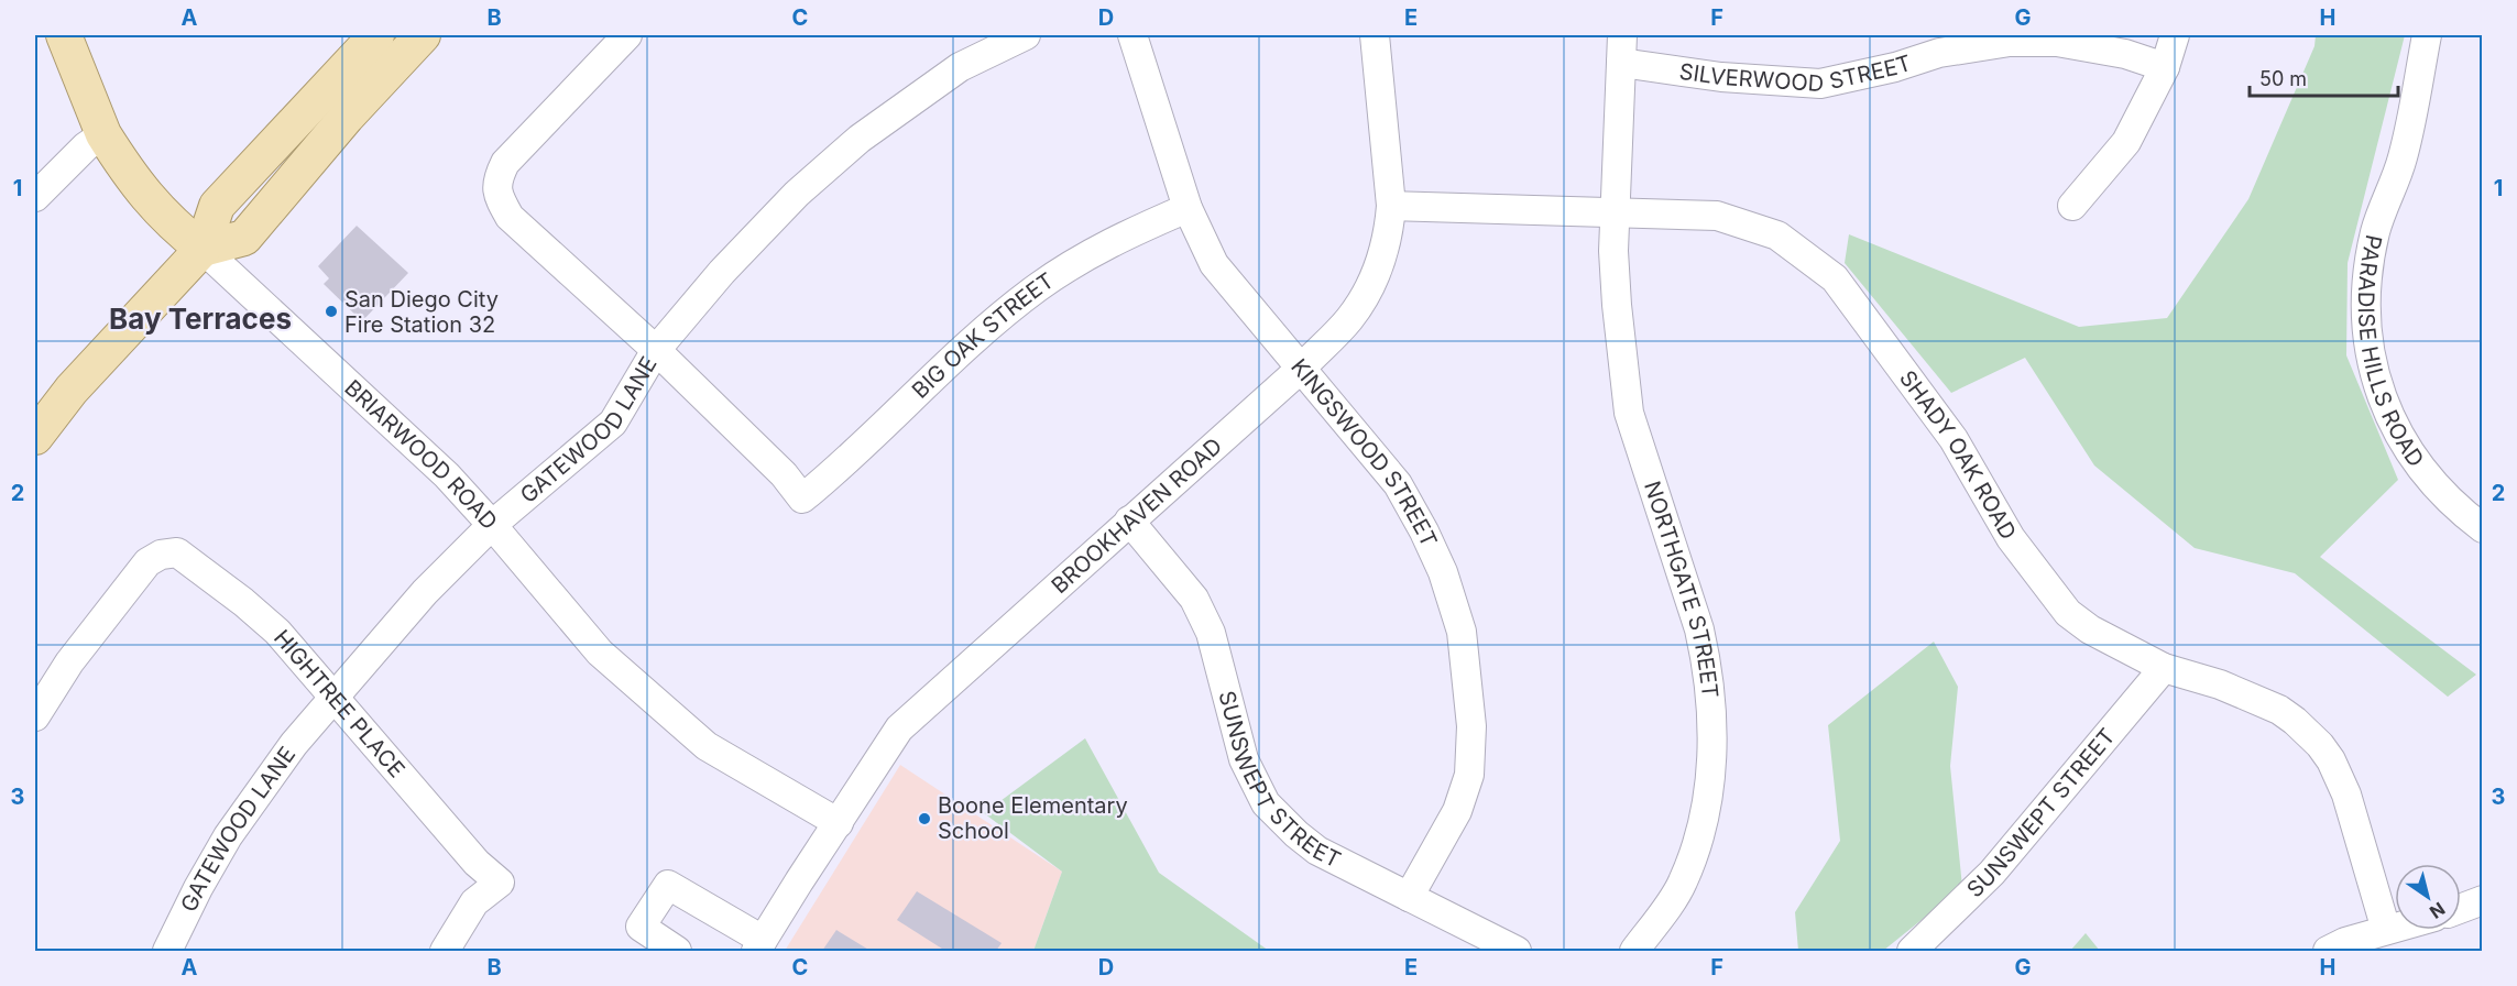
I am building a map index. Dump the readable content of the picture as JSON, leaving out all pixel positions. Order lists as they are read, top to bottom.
{
  "streets": {
    "main road": ["BRIARWOOD ROAD"],
    "street": [
      "SILVERWOOD STREET",
      "BIG OAK STREET",
      "PARADISE HILLS ROAD",
      "GATEWOOD LANE",
      "KINGSWOOD STREET",
      "SHADY OAK ROAD",
      "BROOKHAVEN ROAD",
      "NORTHGATE STREET",
      "HIGHTREE PLACE",
      "SUNSWEPT STREET"
    ]
  },
  "crossings": [
    ["SILVERWOOD STREET", "NORTHGATE STREET"],
    ["BIG OAK STREET", "GATEWOOD LANE"],
    ["BIG OAK STREET", "KINGSWOOD STREET"],
    ["GATEWOOD LANE", "BRIARWOOD ROAD"],
    ["GATEWOOD LANE", "HIGHTREE PLACE"],
    ["KINGSWOOD STREET", "BROOKHAVEN ROAD"],
    ["KINGSWOOD STREET", "SUNSWEPT STREET"],
    ["BRIARWOOD ROAD", "BROOKHAVEN ROAD"],
    ["SHADY OAK ROAD", "BROOKHAVEN ROAD"],
    ["SHADY OAK ROAD", "NORTHGATE STREET"],
    ["SHADY OAK ROAD", "SUNSWEPT STREET"],
    ["BROOKHAVEN ROAD", "SUNSWEPT STREET"]
  ],
  "districts": ["Bay Terraces"],
  "places": ["San Diego City Fire Station 32", "Boone Elementary School"],
  "scale_bar": "50 m",
  "north": "bottom right",
  "grid": {
    "columns": [
      "A",
      "B",
      "C",
      "D",
      "E",
      "F",
      "G",
      "H"
    ],
    "rows": ["1", "2", "3"]
  }
}
